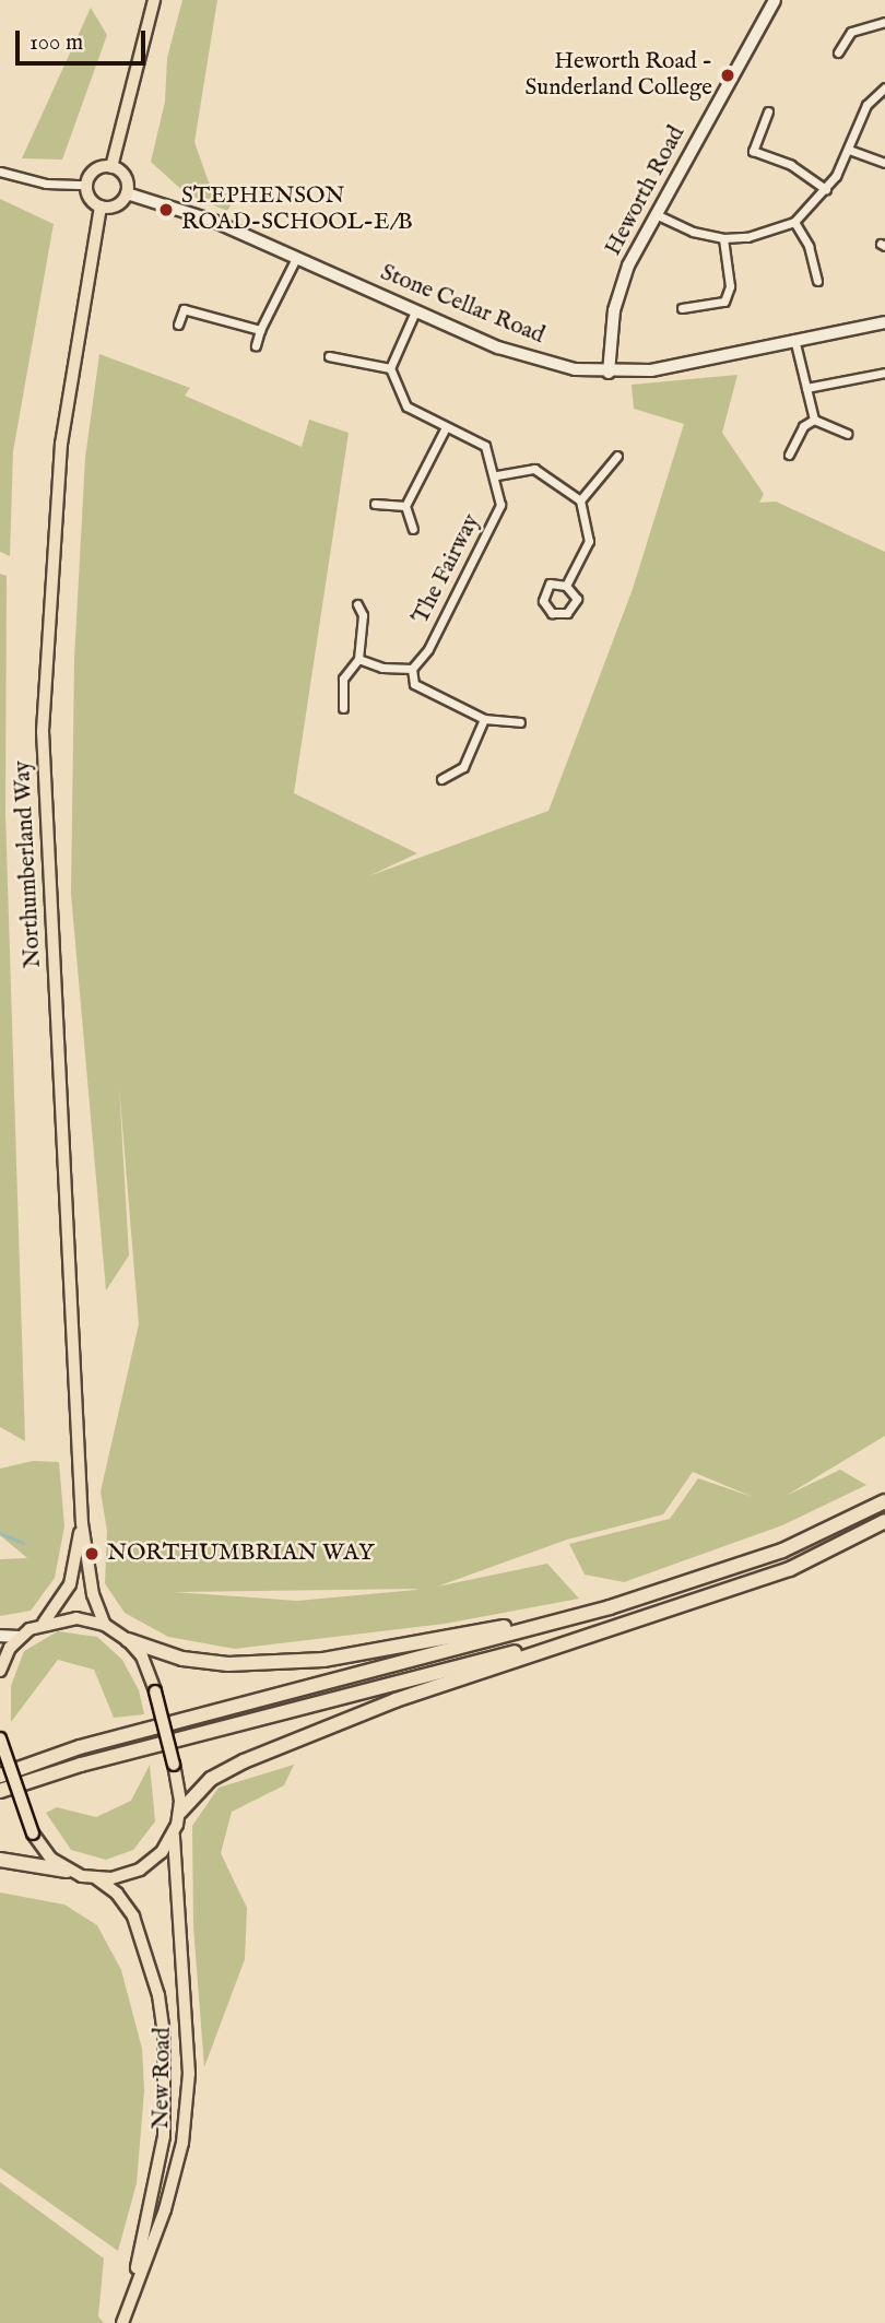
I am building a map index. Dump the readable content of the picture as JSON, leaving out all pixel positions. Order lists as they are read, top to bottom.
{
  "streets": {
    "main road": ["Northumberland Way", "New Road"],
    "street": ["Heworth Road", "Stone Cellar Road", "The Fairway"]
  },
  "crossings": [
    ["Heworth Road", "Stone Cellar Road"],
    ["Stone Cellar Road", "Northumberland Way"]
  ],
  "places": ["Heworth Road - Sunderland College", "STEPHENSON ROAD-SCHOOL-E/B", "NORTHUMBRIAN WAY"],
  "scale_bar": "100 m"
}
